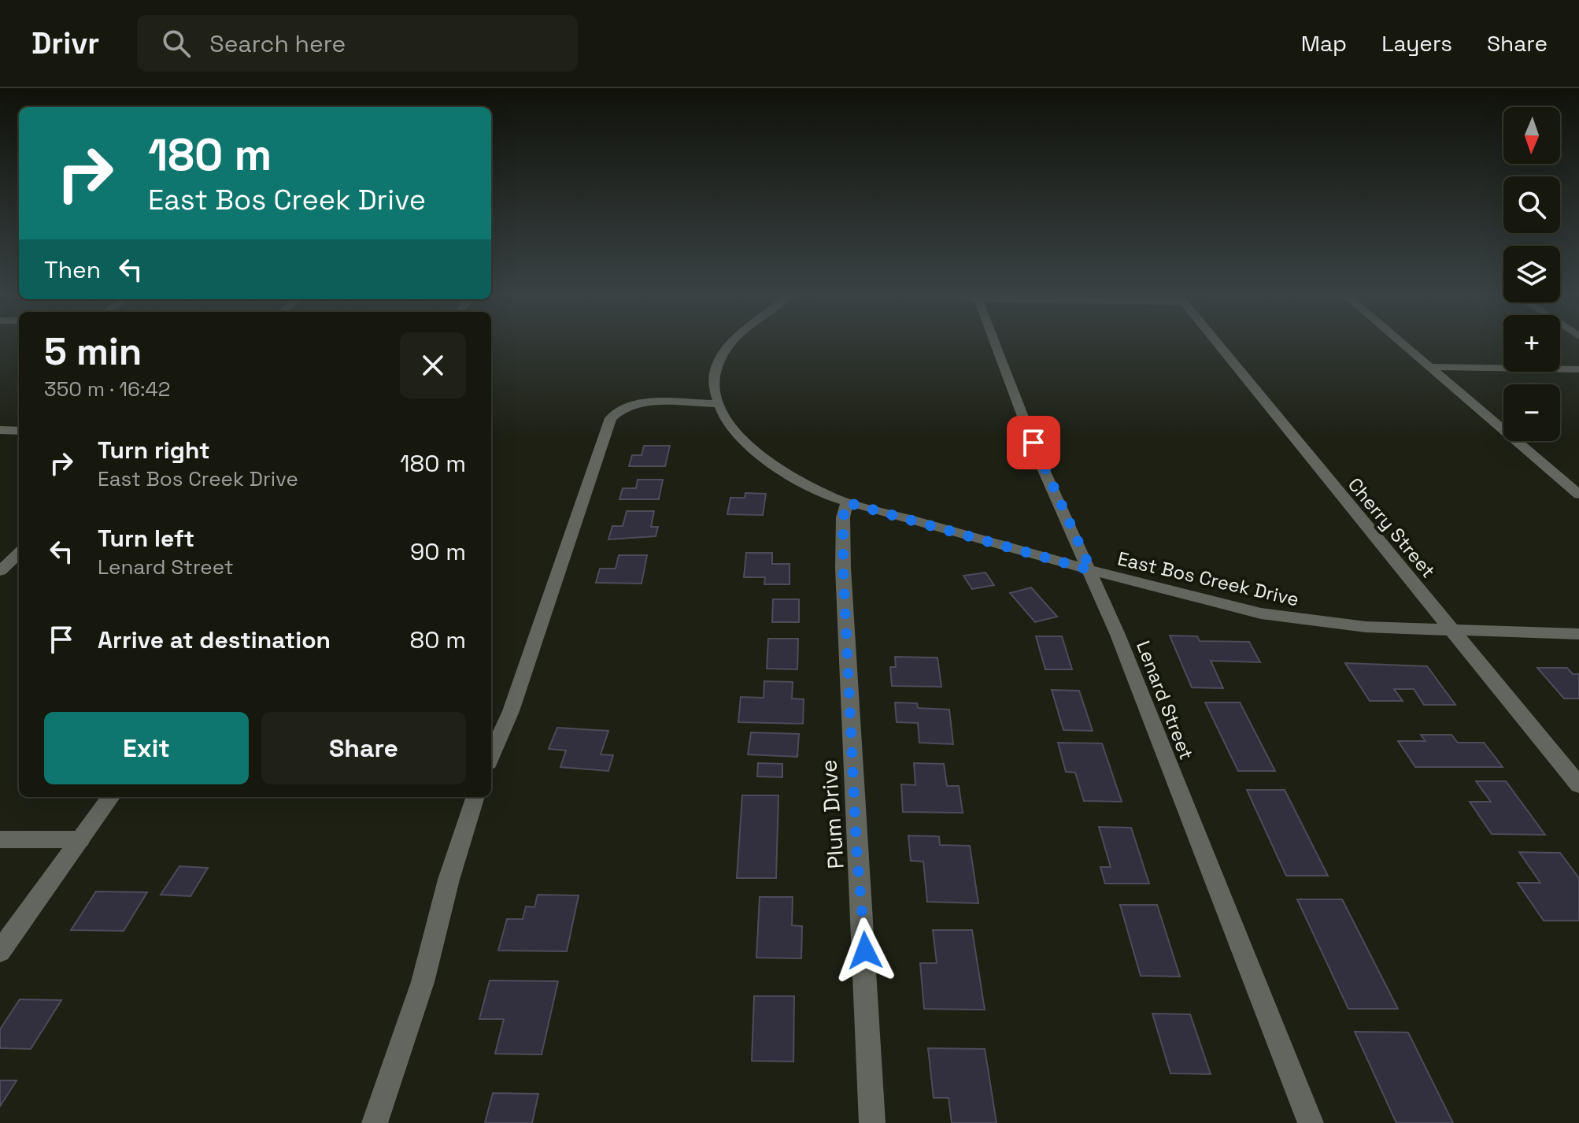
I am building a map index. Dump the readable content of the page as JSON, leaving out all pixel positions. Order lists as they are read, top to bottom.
{
  "streets": {
    "street": [
      "Cherry Street",
      "East Bos Creek Drive",
      "Lenard Street",
      "Plum Drive"
    ]
  },
  "crossings": [
    ["Cherry Street", "East Bos Creek Drive"],
    ["East Bos Creek Drive", "Lenard Street"],
    ["East Bos Creek Drive", "Plum Drive"]
  ],
  "north": "bottom",
  "page": {
    "header": "Drivr",
    "search": "Search here",
    "nav": ["Map", "Layers", "Share"],
    "map_buttons": ["+", "−"],
    "turn": ["180 m", "East Bos Creek Drive"],
    "then": "Then",
    "heading": ["5 min", "350 m · 16:42"],
    "list": [
      {
        "name": "Turn right",
        "note": "East Bos Creek Drive",
        "value": "180 m"
      },
      {
        "name": "Turn left",
        "note": "Lenard Street",
        "value": "90 m"
      },
      {
        "name": "Arrive at destination",
        "value": "80 m"
      }
    ],
    "buttons": ["Exit", "Share"]
  }
}
